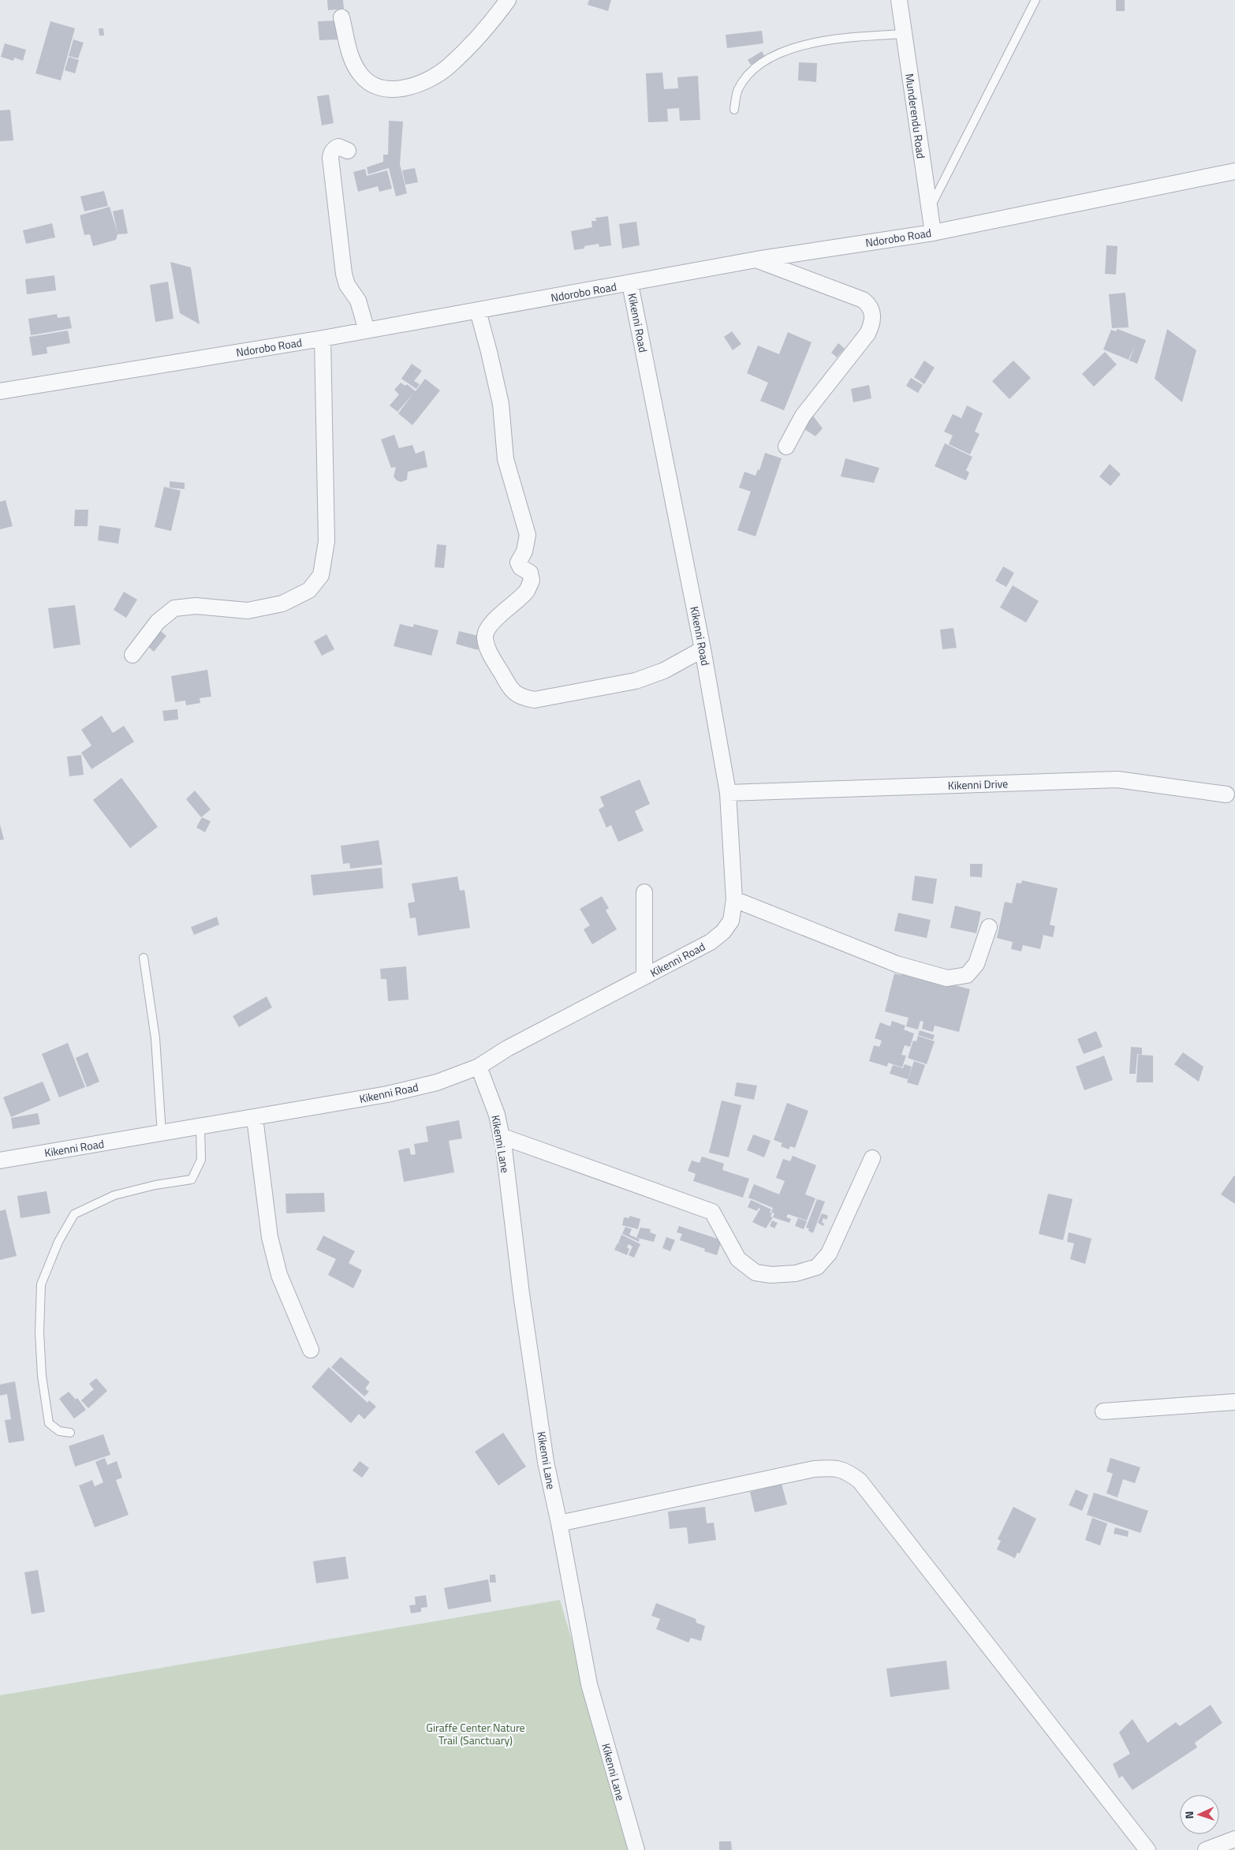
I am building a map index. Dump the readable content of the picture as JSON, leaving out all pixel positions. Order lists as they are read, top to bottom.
{
  "streets": {
    "street": [
      "Munderendu Road",
      "Ndorobo Road",
      "Kikenni Road",
      "Kikenni Drive",
      "Kikenni Lane"
    ]
  },
  "crossings": [
    ["Munderendu Road", "Ndorobo Road"],
    ["Ndorobo Road", "Kikenni Road"],
    ["Kikenni Road", "Kikenni Drive"],
    ["Kikenni Road", "Kikenni Lane"]
  ],
  "parks": ["Giraffe Center Nature Trail (Sanctuary)"],
  "north": "left"
}
